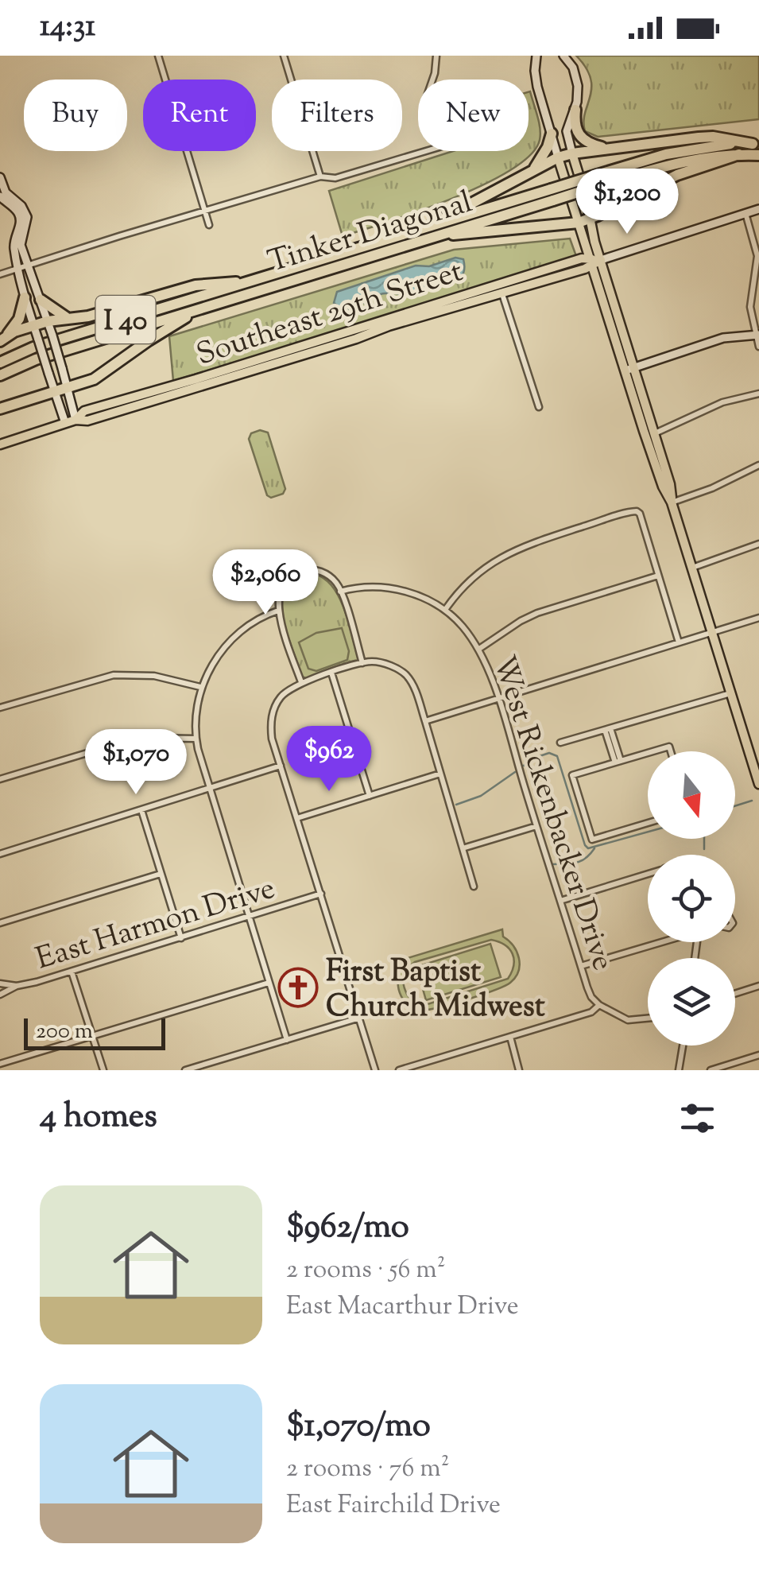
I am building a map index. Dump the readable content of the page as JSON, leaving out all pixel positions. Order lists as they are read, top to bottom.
{
  "streets": {
    "highway": ["Tinker Diagonal", "I 40"],
    "main road": ["Southeast 29th Street"],
    "street": ["West Rickenbacker Drive", "East Harmon Drive"]
  },
  "places": {
    "church": ["First Baptist Church Midwest"]
  },
  "scale_bar": "200 m",
  "north": "bottom",
  "page": {
    "status": "14:31",
    "chip": [
      "Buy",
      "Rent",
      "Filters",
      "New"
    ],
    "price": [
      "$1,200",
      "$2,060",
      "$962",
      "$1,070"
    ],
    "scale": "200 m",
    "heading": "4 homes",
    "list": [
      {
        "name": "$962/mo",
        "note": "2 rooms · 56 m² · East Macarthur Drive"
      },
      {
        "name": "$1,070/mo",
        "note": "2 rooms · 76 m² · East Fairchild Drive"
      }
    ]
  }
}
